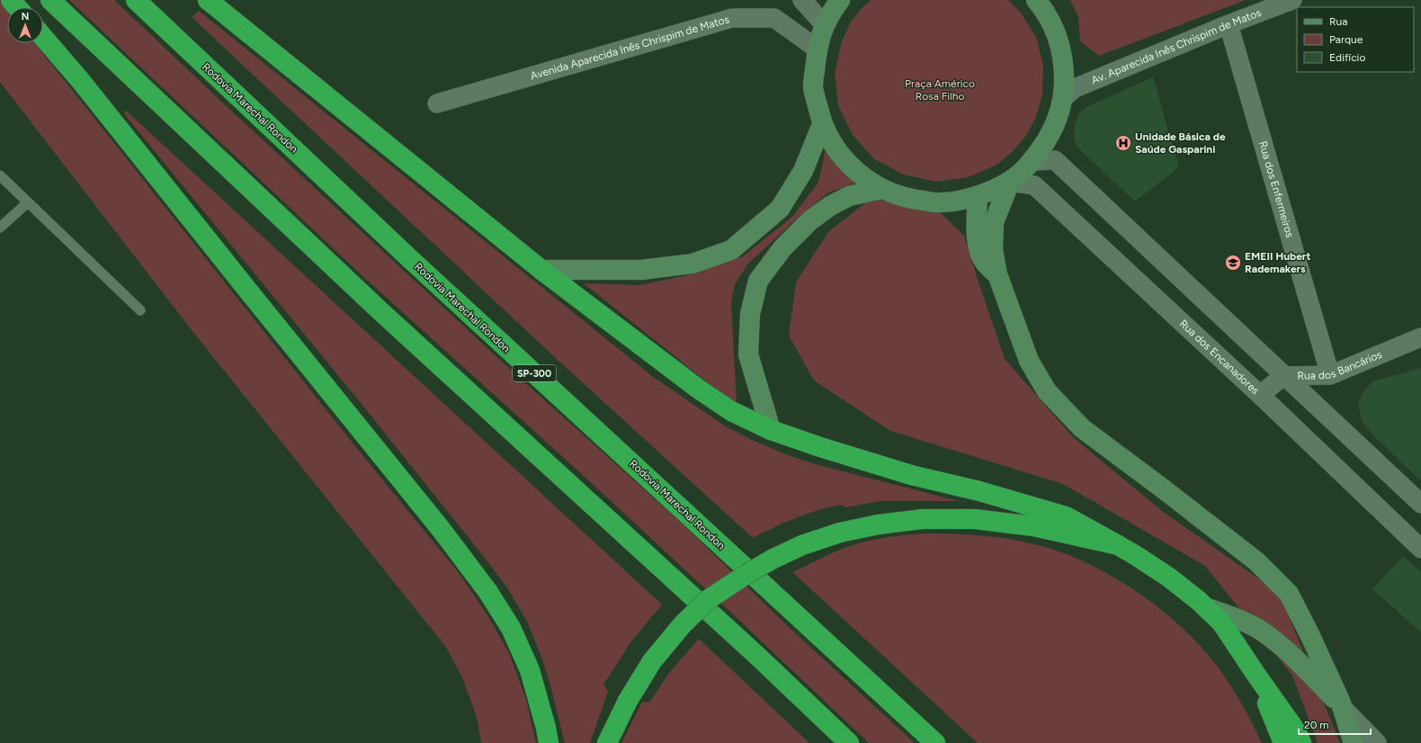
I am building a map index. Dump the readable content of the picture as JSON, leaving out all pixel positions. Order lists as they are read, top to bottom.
{
  "streets": {
    "highway": ["Rodovia Marechal Rondon", "SP-300"],
    "street": [
      "Av. Aparecida Inês Chrispim de Matos",
      "Avenida Aparecida Inês Chrispim de Matos",
      "Rua dos Enfermeiros",
      "Rua dos Encanadores",
      "Rua dos Bancários"
    ]
  },
  "crossings": [
    ["Av. Aparecida Inês Chrispim de Matos", "Rua dos Enfermeiros"],
    ["Rua dos Enfermeiros", "Rua dos Bancários"],
    ["Rua dos Encanadores", "Rua dos Bancários"]
  ],
  "parks": ["Praça Américo Rosa Filho"],
  "places": {
    "hospital": ["Unidade Básica de Saúde Gasparini"],
    "school or university": ["EMEII Hubert Rademakers"]
  },
  "legend": ["Rua", "Parque", "Edifício"],
  "scale_bar": "20 m",
  "north": "top"
}
